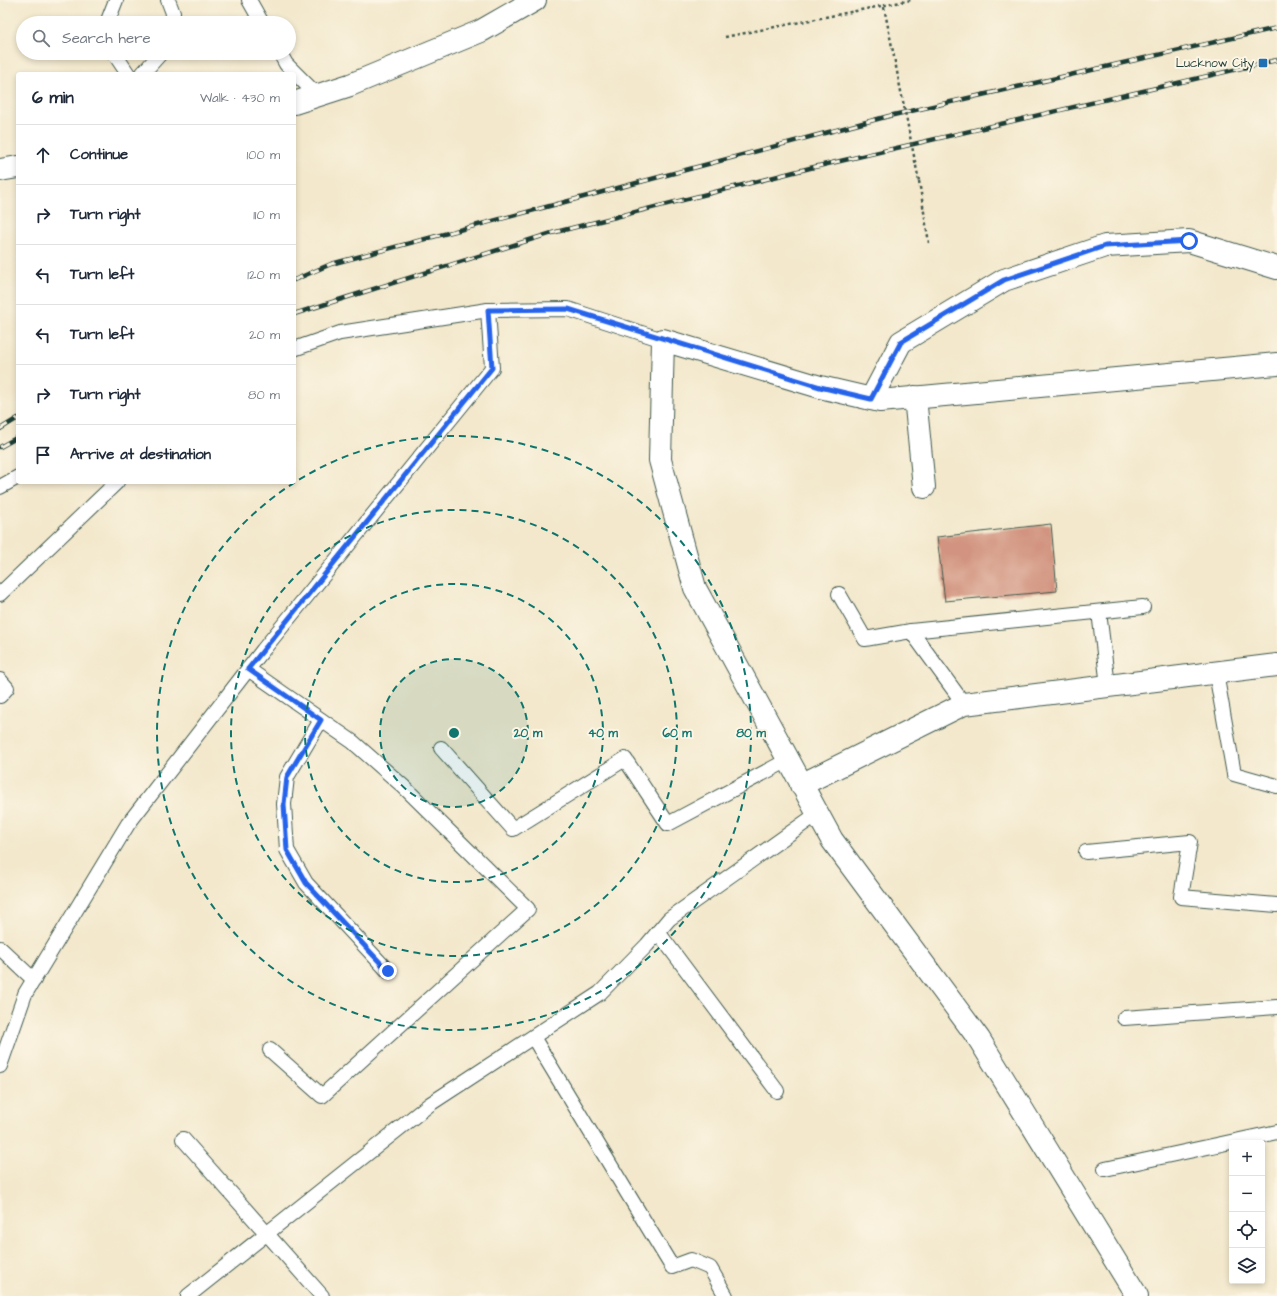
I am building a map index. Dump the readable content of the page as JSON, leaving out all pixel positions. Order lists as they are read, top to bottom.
{
  "places": {
    "transit": ["Lucknow City"]
  },
  "page": {
    "search": "Search here",
    "heading": ["6 min", "Walk · 430 m"],
    "list": [
      ["Continue", "100 m"],
      ["Turn right", "110 m"],
      ["Turn left", "120 m"],
      ["Turn left", "20 m"],
      ["Turn right", "80 m"],
      "Arrive at destination"
    ],
    "map_buttons": ["+", "−"]
  },
  "rings": [
    "20 m",
    "40 m",
    "60 m",
    "80 m"
  ]
}
